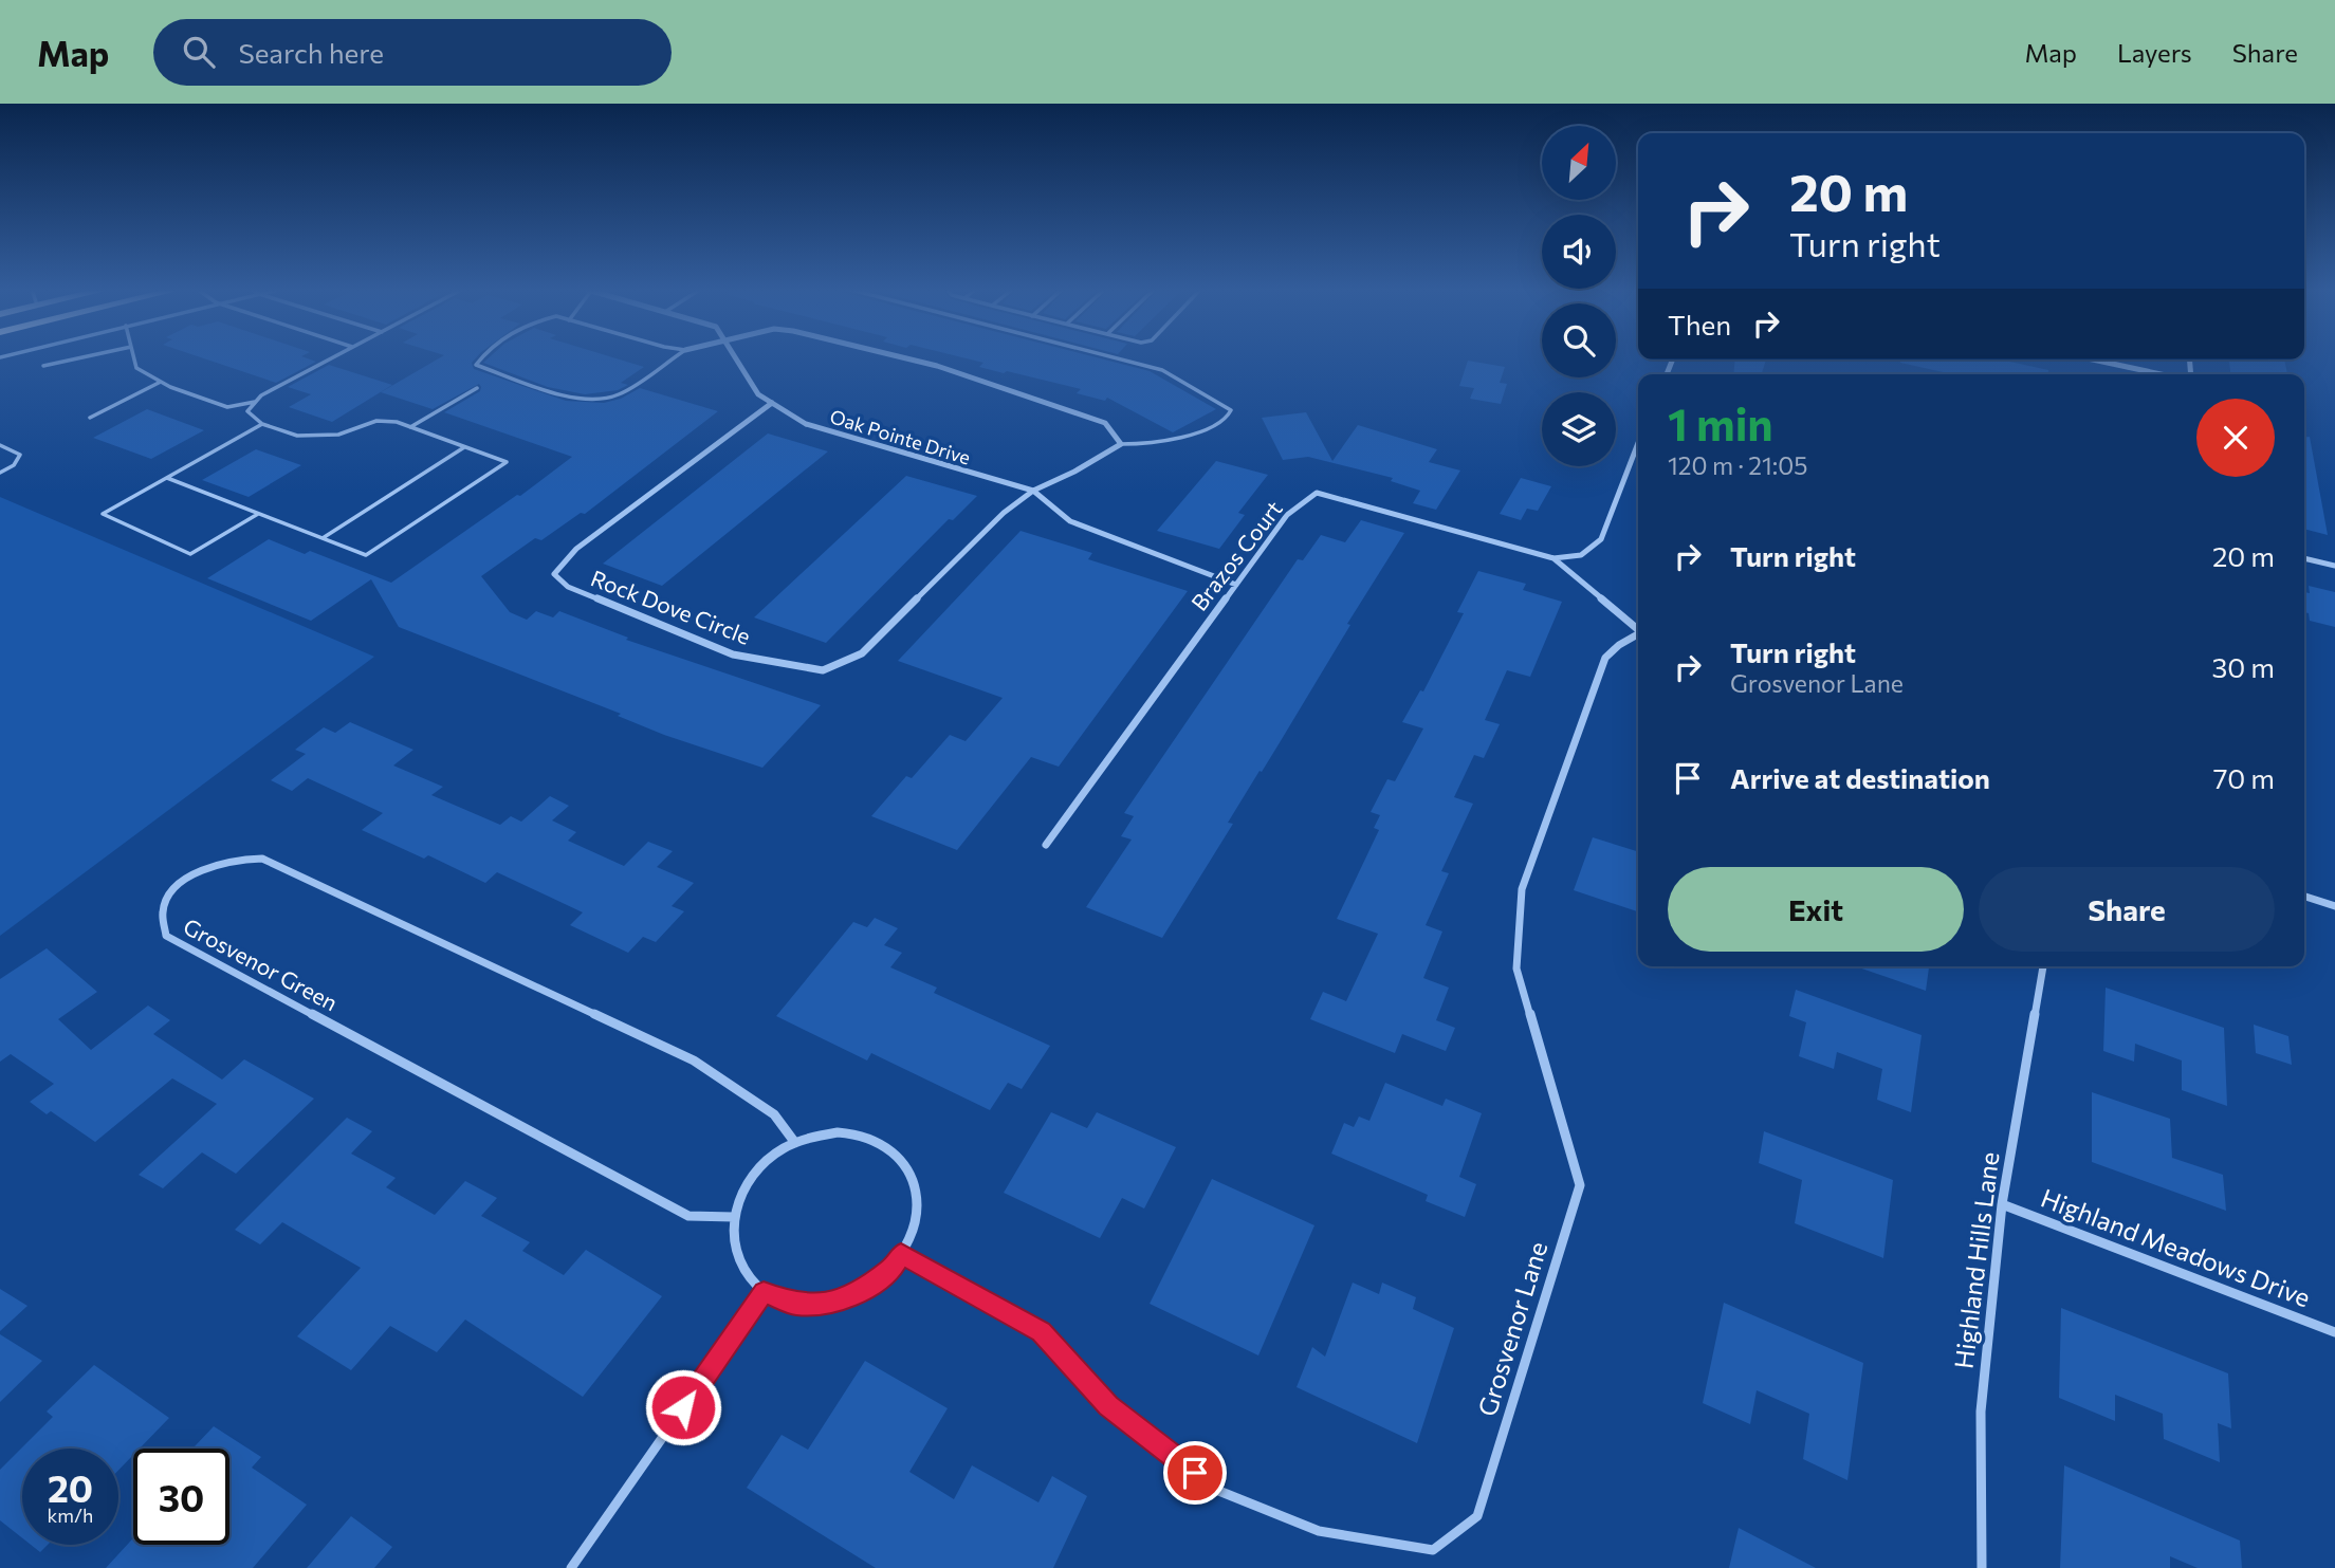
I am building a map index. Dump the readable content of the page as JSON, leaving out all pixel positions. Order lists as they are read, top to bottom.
{
  "streets": {
    "street": [
      "Oak Pointe Drive",
      "Brazos Court",
      "Rock Dove Circle",
      "Grosvenor Green",
      "Highland Meadows Drive",
      "Highland Hills Lane",
      "Grosvenor Lane"
    ]
  },
  "crossings": [
    ["Oak Pointe Drive", "Brazos Court"],
    ["Oak Pointe Drive", "Rock Dove Circle"],
    ["Brazos Court", "Grosvenor Lane"],
    ["Grosvenor Green", "Grosvenor Lane"],
    ["Highland Meadows Drive", "Highland Hills Lane"]
  ],
  "north": "top right",
  "page": {
    "header": "Map",
    "search": "Search here",
    "nav": ["Map", "Layers", "Share"],
    "turn": ["20 m", "Turn right"],
    "then": "Then",
    "heading": ["1 min", "120 m · 21:05"],
    "list": [
      {
        "name": "Turn right",
        "value": "20 m"
      },
      {
        "name": "Turn right",
        "note": "Grosvenor Lane",
        "value": "30 m"
      },
      {
        "name": "Arrive at destination",
        "value": "70 m"
      }
    ],
    "buttons": ["Exit", "Share"],
    "speed": "20 km/h",
    "limit": "30"
  }
}
